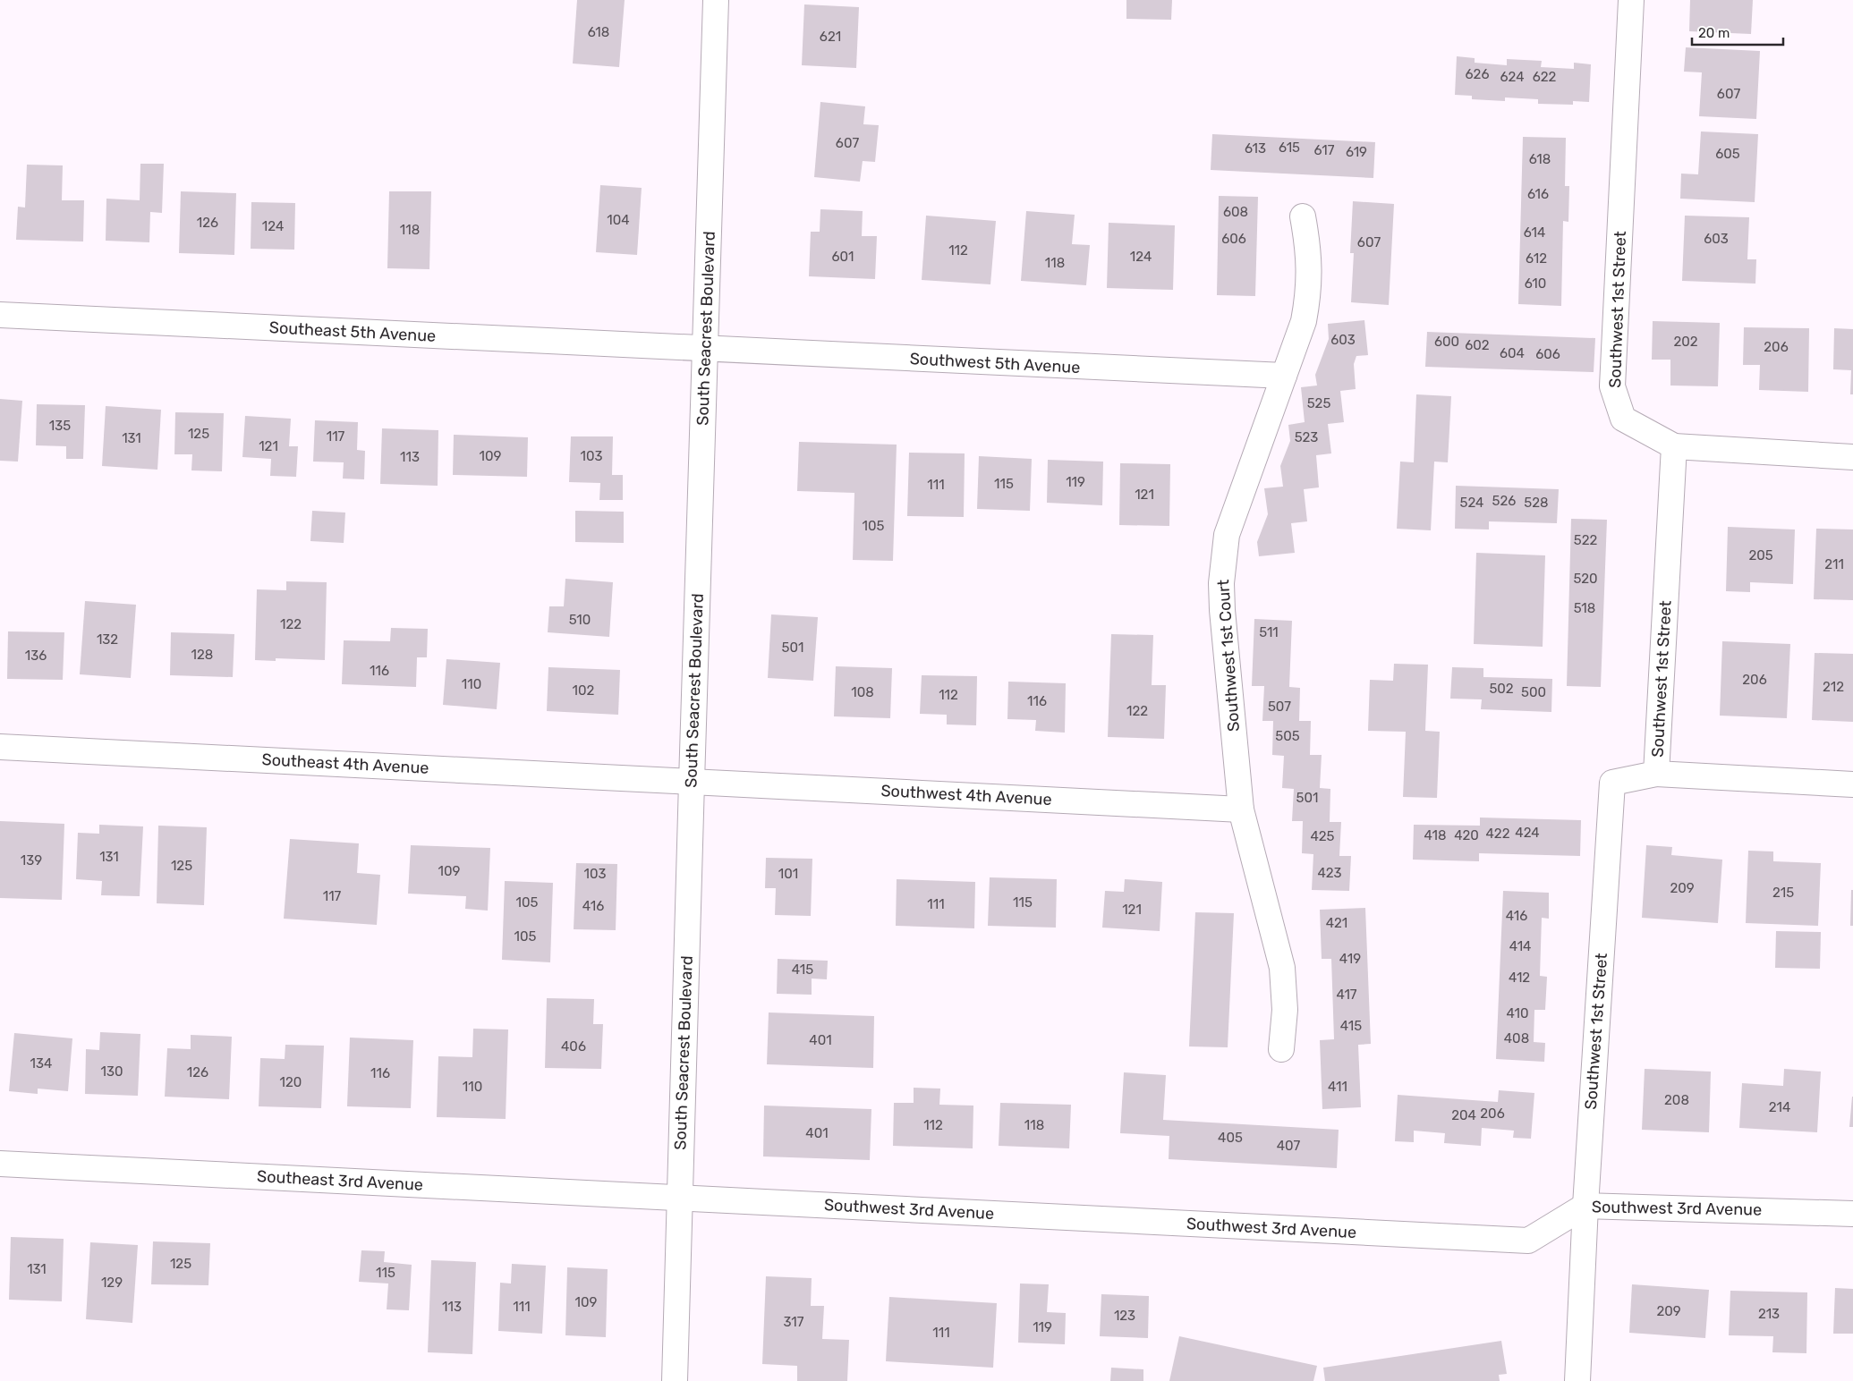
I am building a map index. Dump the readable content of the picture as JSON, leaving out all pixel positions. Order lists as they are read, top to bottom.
{
  "streets": {
    "street": [
      "Southwest 1st Street",
      "South Seacrest Boulevard",
      "Southeast 5th Avenue",
      "Southwest 5th Avenue",
      "Southwest 1st Court",
      "Southeast 4th Avenue",
      "Southwest 4th Avenue",
      "Southeast 3rd Avenue",
      "Southwest 3rd Avenue"
    ]
  },
  "crossings": [
    ["Southwest 1st Street", "Southwest 3rd Avenue"],
    ["South Seacrest Boulevard", "Southeast 5th Avenue"],
    ["South Seacrest Boulevard", "Southwest 5th Avenue"],
    ["South Seacrest Boulevard", "Southeast 4th Avenue"],
    ["South Seacrest Boulevard", "Southwest 4th Avenue"],
    ["South Seacrest Boulevard", "Southeast 3rd Avenue"],
    ["South Seacrest Boulevard", "Southwest 3rd Avenue"],
    ["Southeast 5th Avenue", "Southwest 5th Avenue"],
    ["Southwest 5th Avenue", "Southwest 1st Court"],
    ["Southwest 1st Court", "Southwest 4th Avenue"],
    ["Southeast 4th Avenue", "Southwest 4th Avenue"],
    ["Southeast 3rd Avenue", "Southwest 3rd Avenue"]
  ],
  "house_numbers": [
    "618",
    "621",
    "626",
    "624",
    "622",
    "607",
    "607",
    "615",
    "613",
    "617",
    "619",
    "605",
    "618",
    "616",
    "608",
    "104",
    "126",
    "124",
    "118",
    "614",
    "606",
    "603",
    "607",
    "112",
    "601",
    "124",
    "612",
    "118",
    "610",
    "603",
    "600",
    "202",
    "602",
    "206",
    "604",
    "606",
    "525",
    "135",
    "125",
    "117",
    "523",
    "131",
    "121",
    "109",
    "103",
    "113",
    "119",
    "115",
    "111",
    "121",
    "526",
    "524",
    "528",
    "105",
    "522",
    "205",
    "211",
    "520",
    "518",
    "510",
    "122",
    "511",
    "132",
    "501",
    "128",
    "136",
    "116",
    "206",
    "110",
    "212",
    "502",
    "102",
    "108",
    "500",
    "112",
    "116",
    "507",
    "122",
    "505",
    "501",
    "424",
    "422",
    "418",
    "420",
    "425",
    "131",
    "139",
    "125",
    "109",
    "423",
    "103",
    "101",
    "209",
    "215",
    "117",
    "105",
    "115",
    "111",
    "416",
    "121",
    "416",
    "421",
    "105",
    "414",
    "419",
    "415",
    "412",
    "417",
    "410",
    "415",
    "408",
    "401",
    "406",
    "134",
    "130",
    "126",
    "116",
    "120",
    "110",
    "411",
    "208",
    "214",
    "206",
    "204",
    "112",
    "118",
    "401",
    "405",
    "407",
    "125",
    "131",
    "115",
    "129",
    "109",
    "113",
    "111",
    "209",
    "213",
    "123",
    "317",
    "119",
    "111"
  ],
  "scale_bar": "20 m"
}
